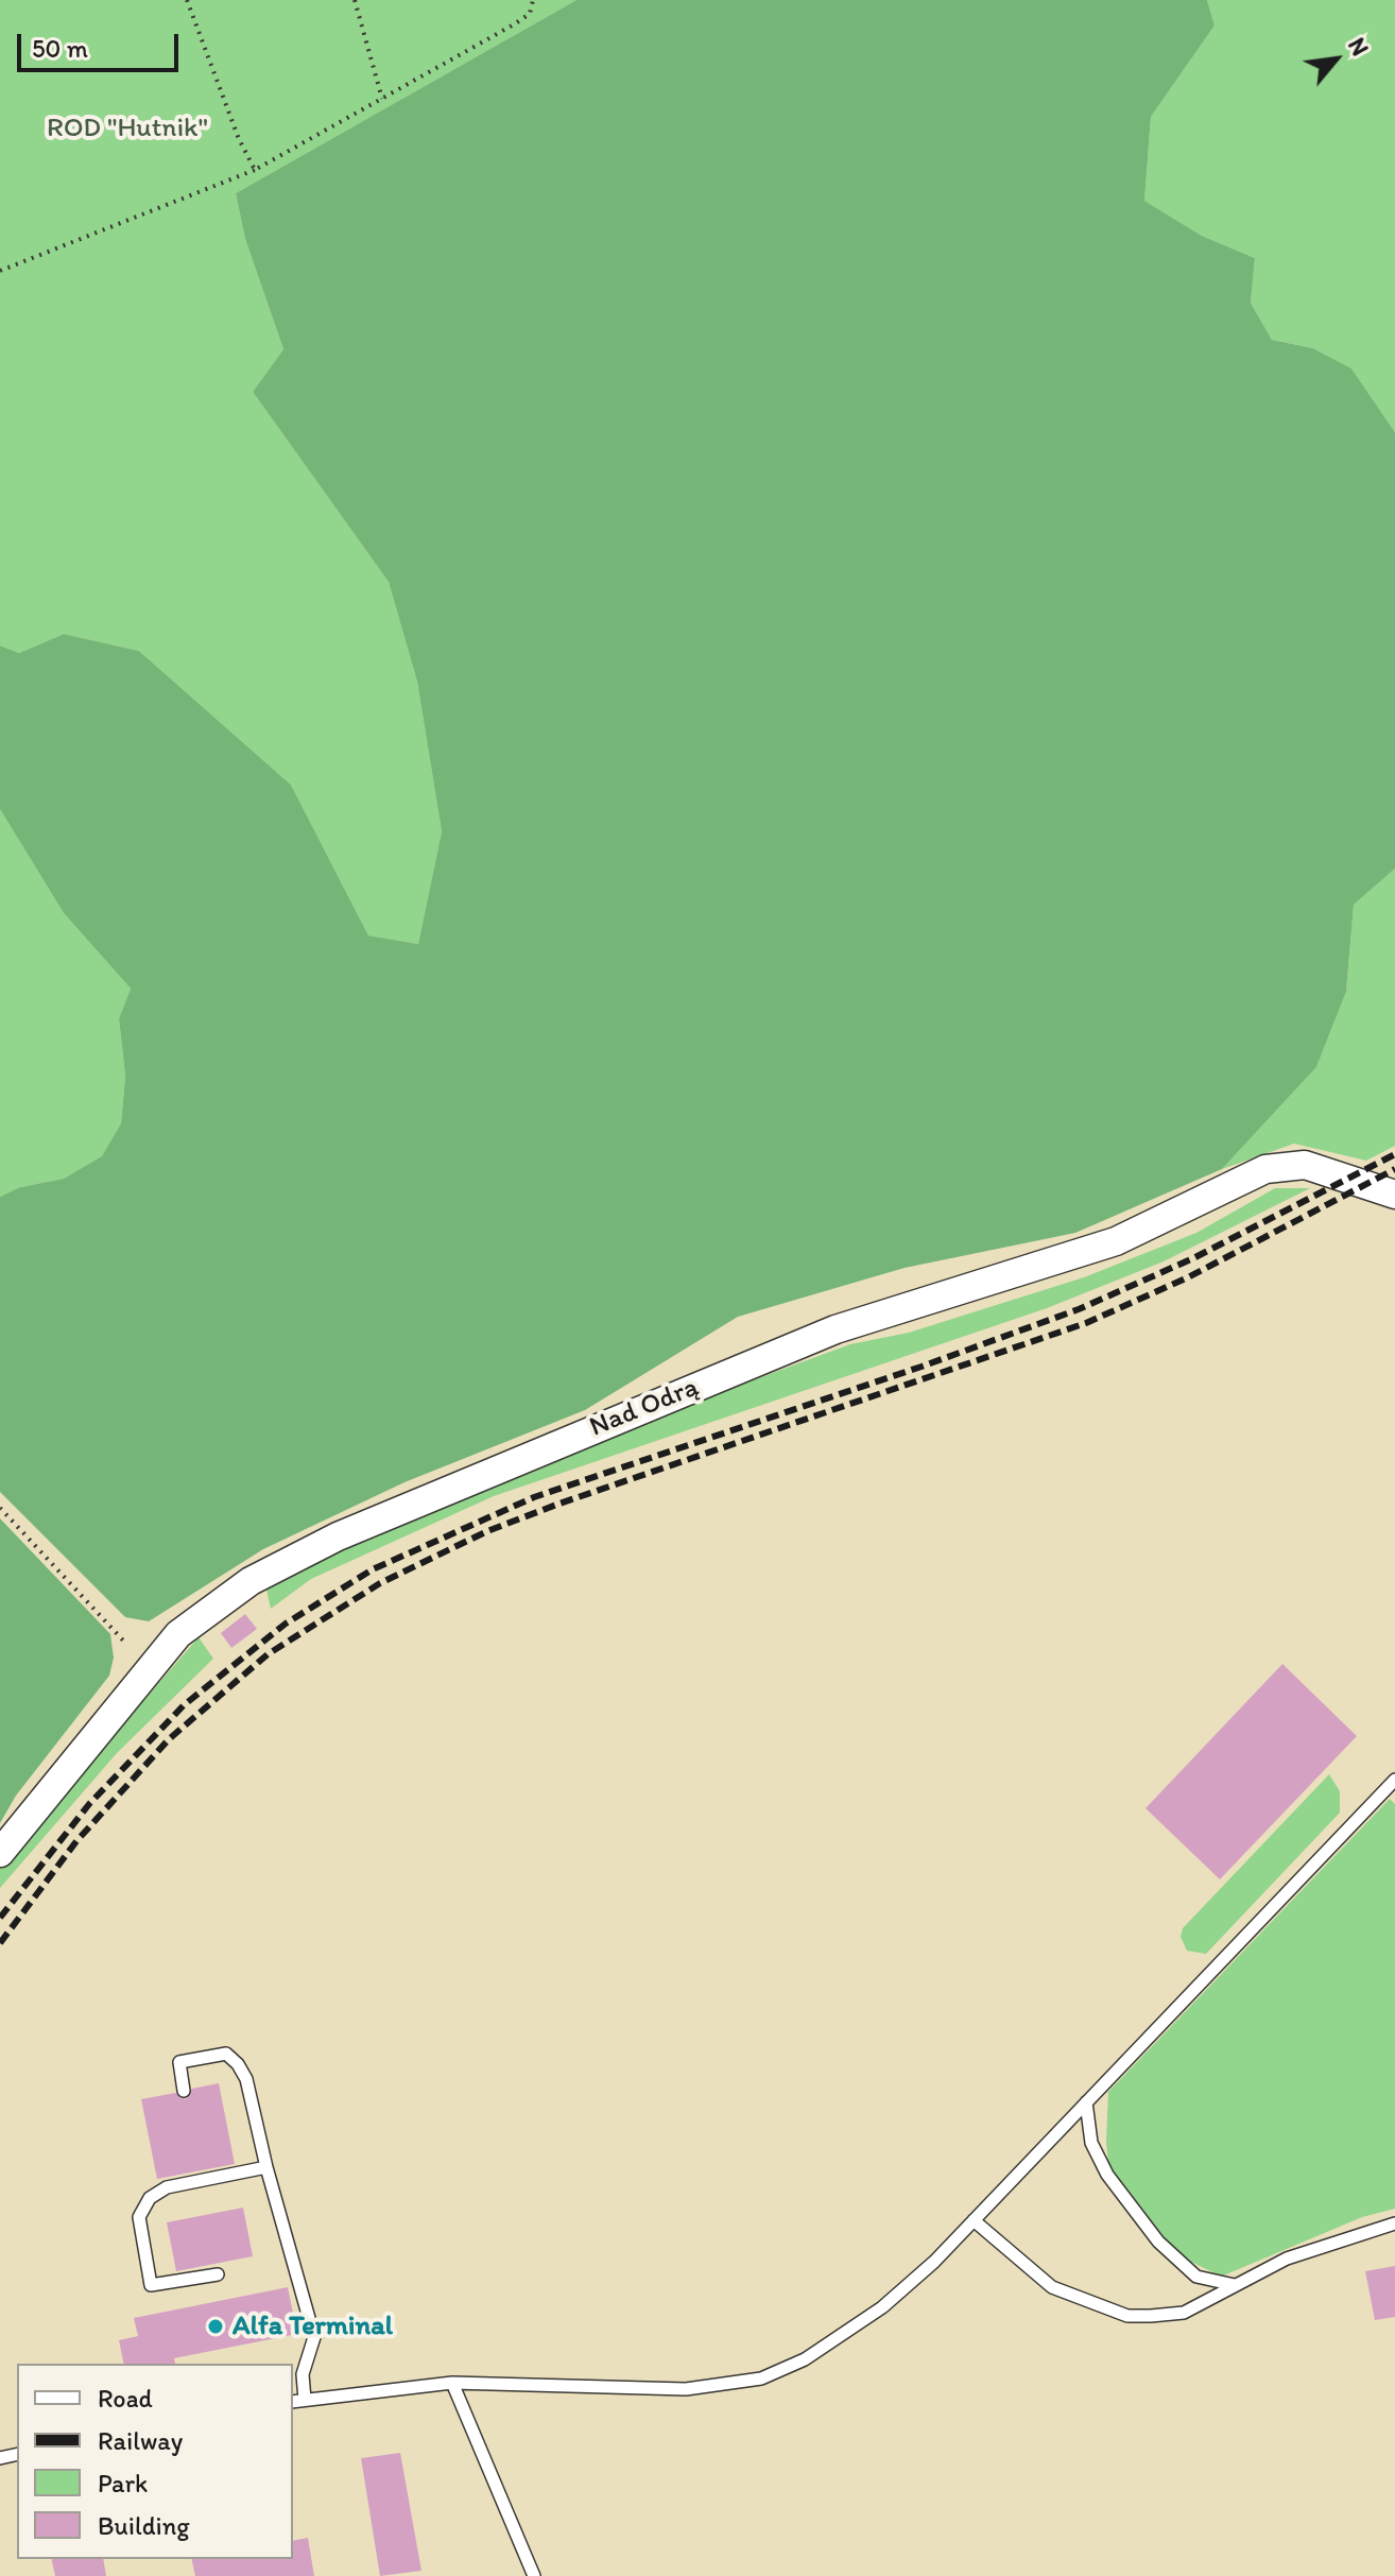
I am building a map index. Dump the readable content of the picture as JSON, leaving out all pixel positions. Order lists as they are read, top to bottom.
{
  "streets": {
    "street": ["Nad Odrą"]
  },
  "parks": ["ROD \"Hutnik\""],
  "places": ["Alfa Terminal"],
  "legend": [
    "Road",
    "Railway",
    "Park",
    "Building"
  ],
  "scale_bar": "50 m",
  "north": "top right"
}
